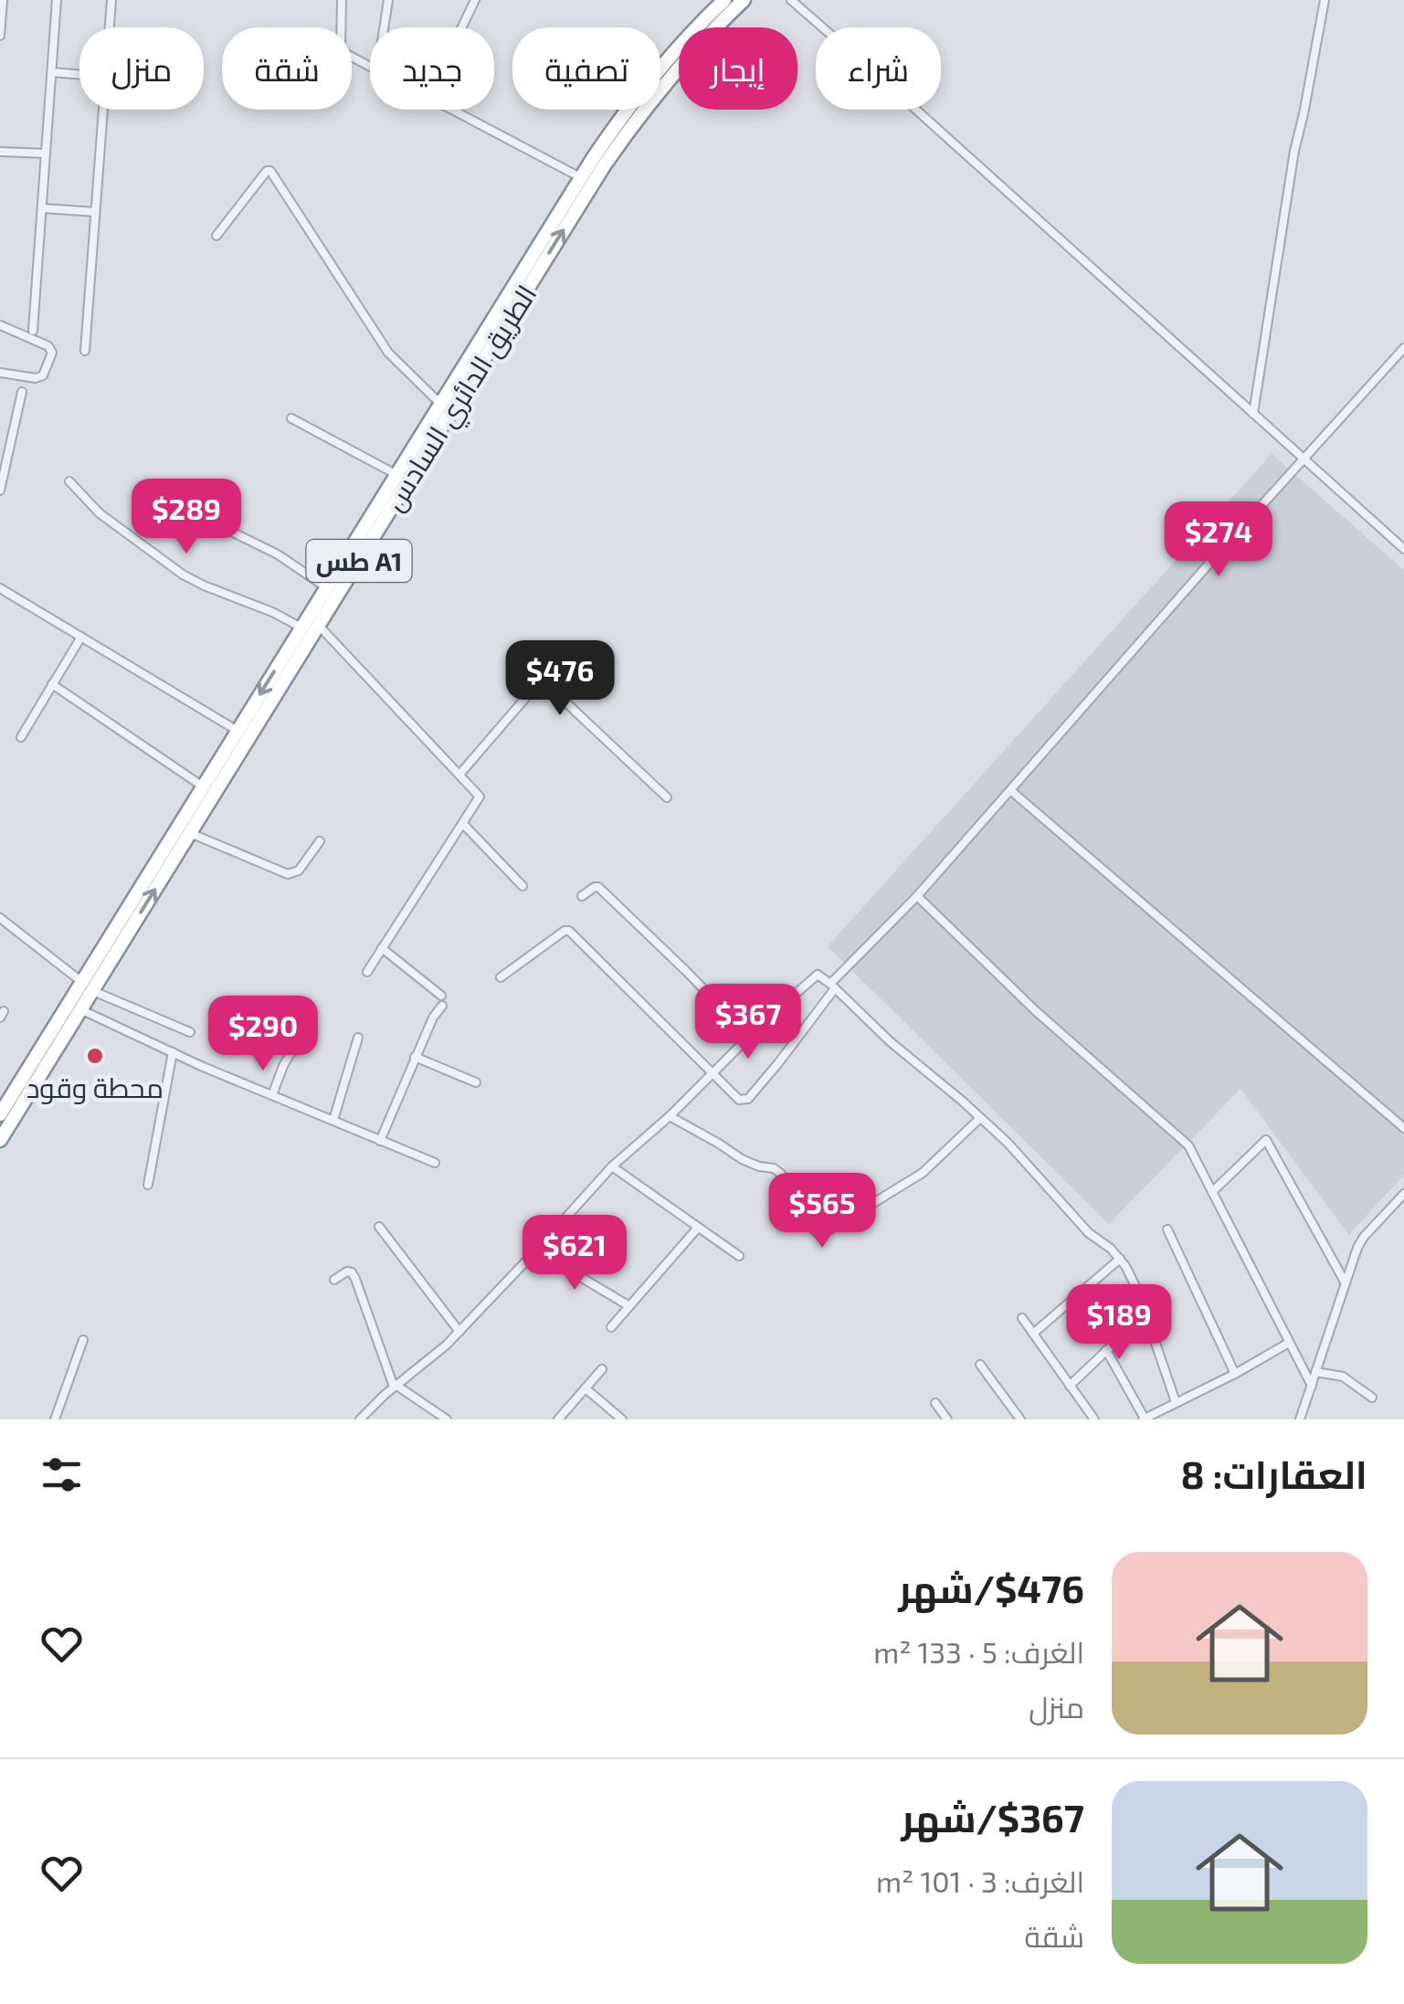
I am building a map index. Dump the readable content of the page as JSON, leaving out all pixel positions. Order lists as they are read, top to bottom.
{
  "streets": {
    "highway": ["الطريق الدائري السادس", "طس A1"]
  },
  "places": ["محطة وقود"],
  "page": {
    "chip": [
      "شراء",
      "إيجار",
      "تصفية",
      "جديد",
      "شقة",
      "منزل"
    ],
    "price": [
      "$289",
      "$274",
      "$476",
      "$367",
      "$290",
      "$565",
      "$621",
      "$189"
    ],
    "heading": "العقارات: 8",
    "list": [
      {
        "name": "$476/شهر",
        "note": "الغرف: 5 · 133 m² · منزل"
      },
      {
        "name": "$367/شهر",
        "note": "الغرف: 3 · 101 m² · شقة"
      }
    ]
  }
}
